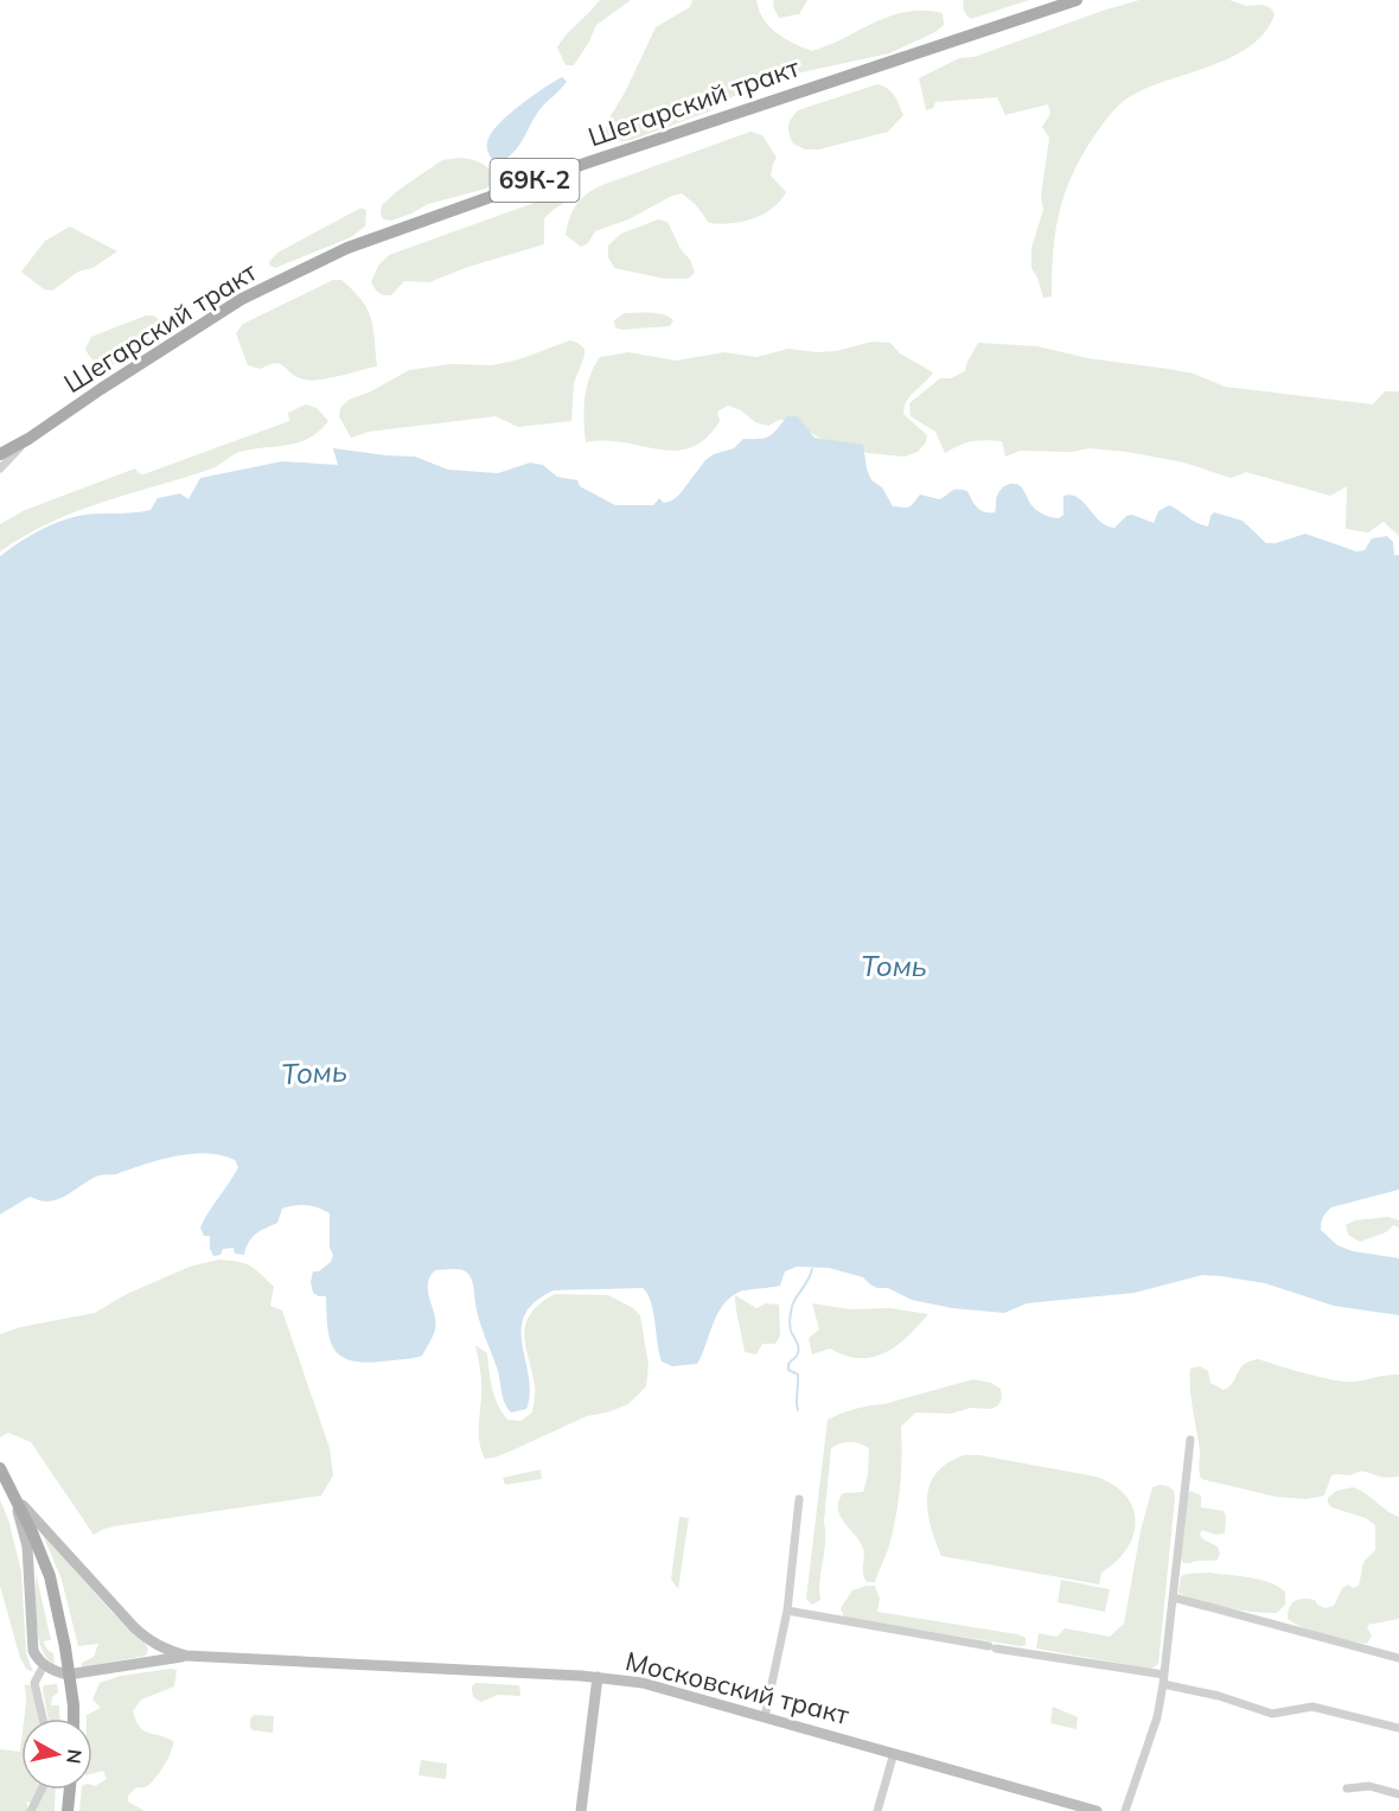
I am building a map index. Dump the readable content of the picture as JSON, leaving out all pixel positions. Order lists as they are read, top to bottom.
{
  "streets": {
    "main road": ["Шегарский тракт", "69К-2", "Московский тракт"]
  },
  "water": ["Томь"],
  "north": "right"
}
